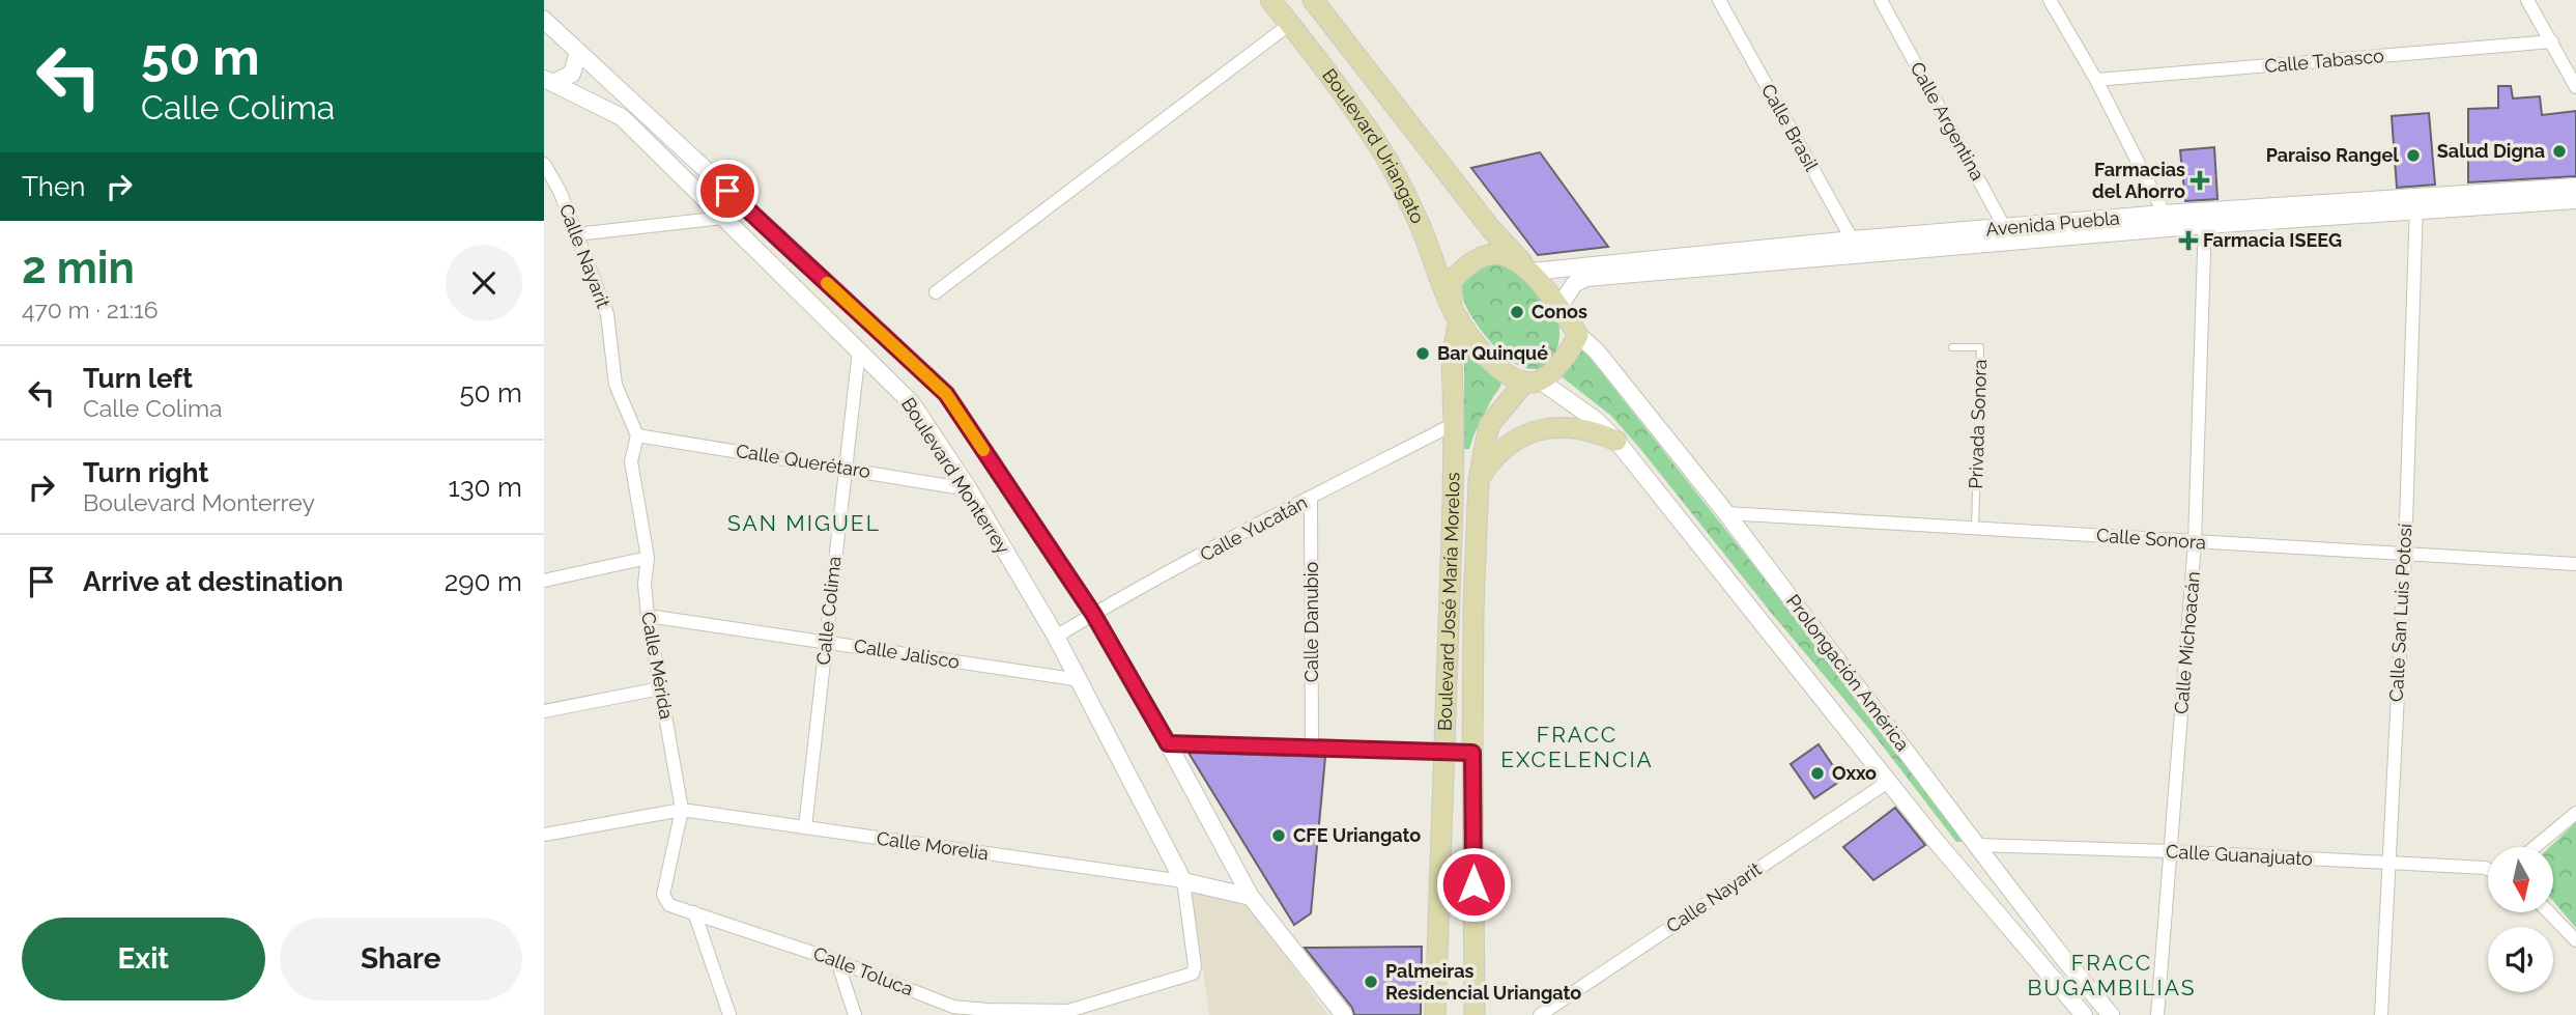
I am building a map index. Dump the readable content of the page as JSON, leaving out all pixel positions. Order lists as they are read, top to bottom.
{
  "streets": {
    "main road": ["Boulevard Uriangato", "Boulevard José María Morelos"],
    "street": [
      "Calle Tabasco",
      "Calle Argentina",
      "Calle Brasil",
      "Avenida Puebla",
      "Calle Nayarit",
      "Calle Querétaro",
      "Boulevard Monterrey",
      "Calle Yucatán",
      "Calle Sonora",
      "Calle Colima",
      "Calle San Luis Potosí",
      "Calle Danubio",
      "Calle Michoacán",
      "Calle Jalisco",
      "Calle Mérida",
      "Prolongación América",
      "Calle Morelia",
      "Calle Guanajuato",
      "Calle Toluca"
    ],
    "lane": ["Privada Sonora"]
  },
  "crossings": [
    ["Calle Argentina", "Avenida Puebla"],
    ["Calle Brasil", "Avenida Puebla"],
    ["Boulevard Uriangato", "Avenida Puebla"],
    ["Boulevard Uriangato", "Boulevard José María Morelos"],
    ["Boulevard Uriangato", "Prolongación América"],
    ["Avenida Puebla", "Boulevard José María Morelos"],
    ["Avenida Puebla", "Calle San Luis Potosí"],
    ["Avenida Puebla", "Calle Michoacán"],
    ["Avenida Puebla", "Prolongación América"],
    ["Calle Nayarit", "Calle Querétaro"],
    ["Calle Nayarit", "Calle Mérida"],
    ["Calle Nayarit", "Prolongación América"],
    ["Privada Sonora", "Calle Sonora"],
    ["Calle Querétaro", "Boulevard Monterrey"],
    ["Calle Querétaro", "Calle Colima"],
    ["Calle Querétaro", "Calle Mérida"],
    ["Boulevard Monterrey", "Calle Yucatán"],
    ["Boulevard Monterrey", "Calle Colima"],
    ["Boulevard Monterrey", "Calle Jalisco"],
    ["Boulevard Monterrey", "Calle Morelia"],
    ["Boulevard Monterrey", "Calle Toluca"],
    ["Calle Yucatán", "Boulevard José María Morelos"],
    ["Calle Yucatán", "Calle Danubio"],
    ["Calle Sonora", "Calle San Luis Potosí"],
    ["Calle Sonora", "Calle Michoacán"],
    ["Calle Sonora", "Prolongación América"],
    ["Boulevard José María Morelos", "Prolongación América"],
    ["Calle Colima", "Calle Jalisco"],
    ["Calle Colima", "Calle Morelia"],
    ["Calle San Luis Potosí", "Calle Guanajuato"],
    ["Calle Michoacán", "Calle Guanajuato"],
    ["Calle Jalisco", "Calle Mérida"],
    ["Calle Mérida", "Calle Morelia"],
    ["Calle Mérida", "Calle Toluca"],
    ["Prolongación América", "Calle Guanajuato"],
    ["Calle Morelia", "Calle Toluca"]
  ],
  "districts": ["SAN MIGUEL", "FRACC EXCELENCIA", "FRACC BUGAMBILIAS"],
  "places": {
    "other": [
      "Salud Digna",
      "Paraiso Rangel",
      "Conos",
      "Bar Quinqué",
      "Oxxo",
      "CFE Uriangato",
      "Palmeiras Residencial Uriangato"
    ],
    "health": ["Farmacias del Ahorro", "Farmacia ISEEG"]
  },
  "north": "bottom",
  "page": {
    "turn": ["50 m", "Calle Colima"],
    "then": "Then",
    "heading": ["2 min", "470 m · 21:16"],
    "list": [
      {
        "name": "Turn left",
        "note": "Calle Colima",
        "value": "50 m"
      },
      {
        "name": "Turn right",
        "note": "Boulevard Monterrey",
        "value": "130 m"
      },
      {
        "name": "Arrive at destination",
        "value": "290 m"
      }
    ],
    "buttons": ["Exit", "Share"]
  }
}
